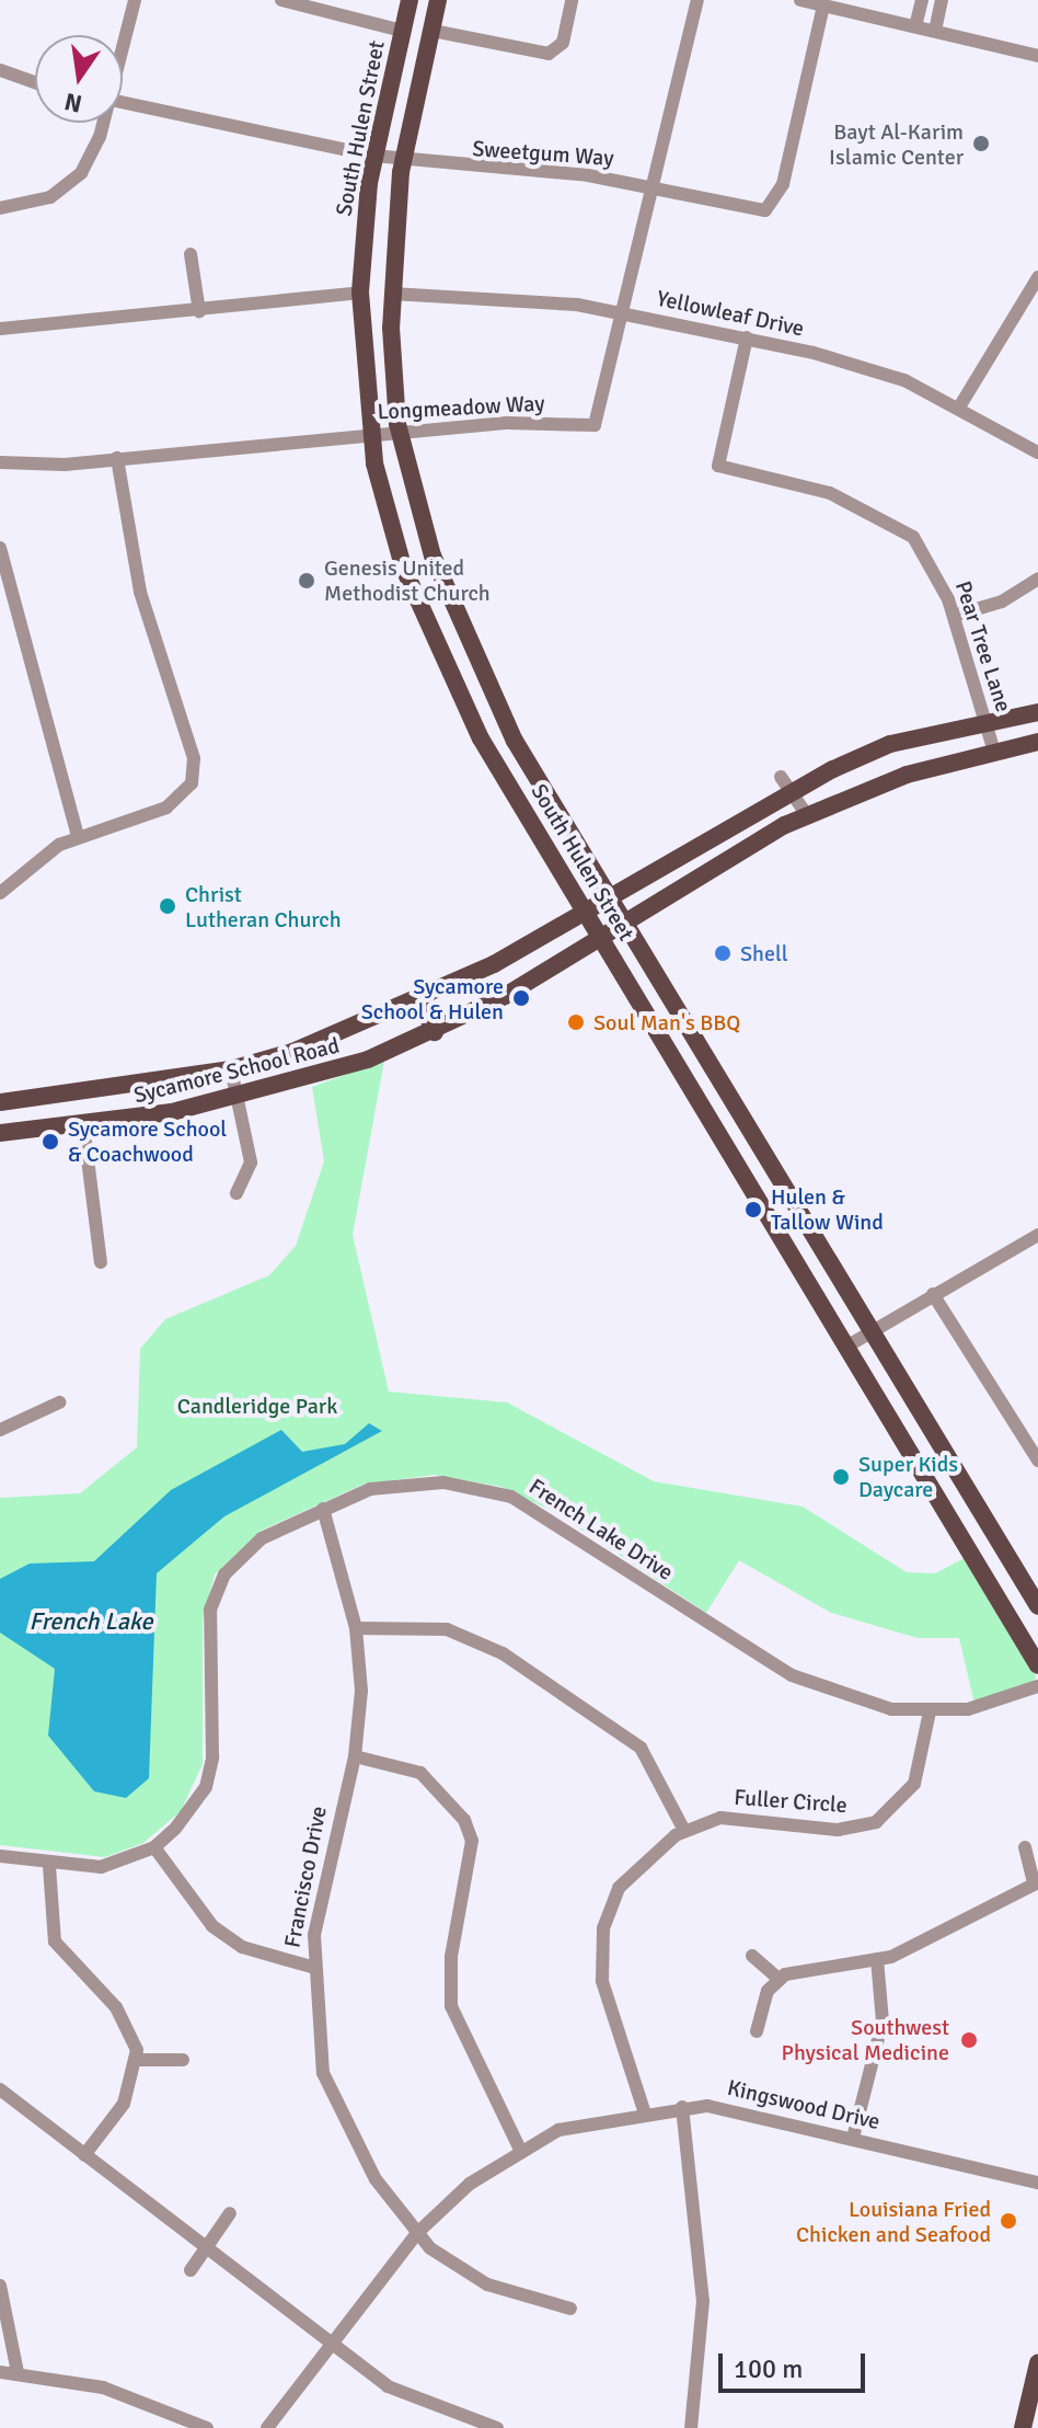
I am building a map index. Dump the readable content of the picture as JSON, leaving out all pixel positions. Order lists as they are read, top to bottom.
{
  "streets": {
    "main road": ["South Hulen Street", "Sycamore School Road"],
    "street": [
      "Sweetgum Way",
      "Yellowleaf Drive",
      "Longmeadow Way",
      "Pear Tree Lane",
      "French Lake Drive",
      "Fuller Circle",
      "Francisco Drive",
      "Kingswood Drive"
    ]
  },
  "crossings": [
    ["South Hulen Street", "Sweetgum Way"],
    ["South Hulen Street", "Yellowleaf Drive"],
    ["South Hulen Street", "Longmeadow Way"],
    ["South Hulen Street", "Sycamore School Road"],
    ["Sweetgum Way", "Longmeadow Way"],
    ["Yellowleaf Drive", "Longmeadow Way"],
    ["Yellowleaf Drive", "Pear Tree Lane"],
    ["Pear Tree Lane", "Sycamore School Road"],
    ["French Lake Drive", "Fuller Circle"],
    ["French Lake Drive", "Francisco Drive"],
    ["Fuller Circle", "Kingswood Drive"],
    ["Francisco Drive", "Kingswood Drive"]
  ],
  "water": ["French Lake"],
  "parks": ["Candleridge Park"],
  "places": [
    "Bayt Al-Karim Islamic Center",
    "Genesis United Methodist Church",
    "Christ Lutheran Church",
    "Shell",
    "Sycamore School & Hulen",
    "Soul Man's BBQ",
    "Sycamore School & Coachwood",
    "Hulen & Tallow Wind",
    "Super Kids Daycare",
    "Southwest Physical Medicine",
    "Louisiana Fried Chicken and Seafood"
  ],
  "scale_bar": "100 m",
  "north": "bottom"
}
